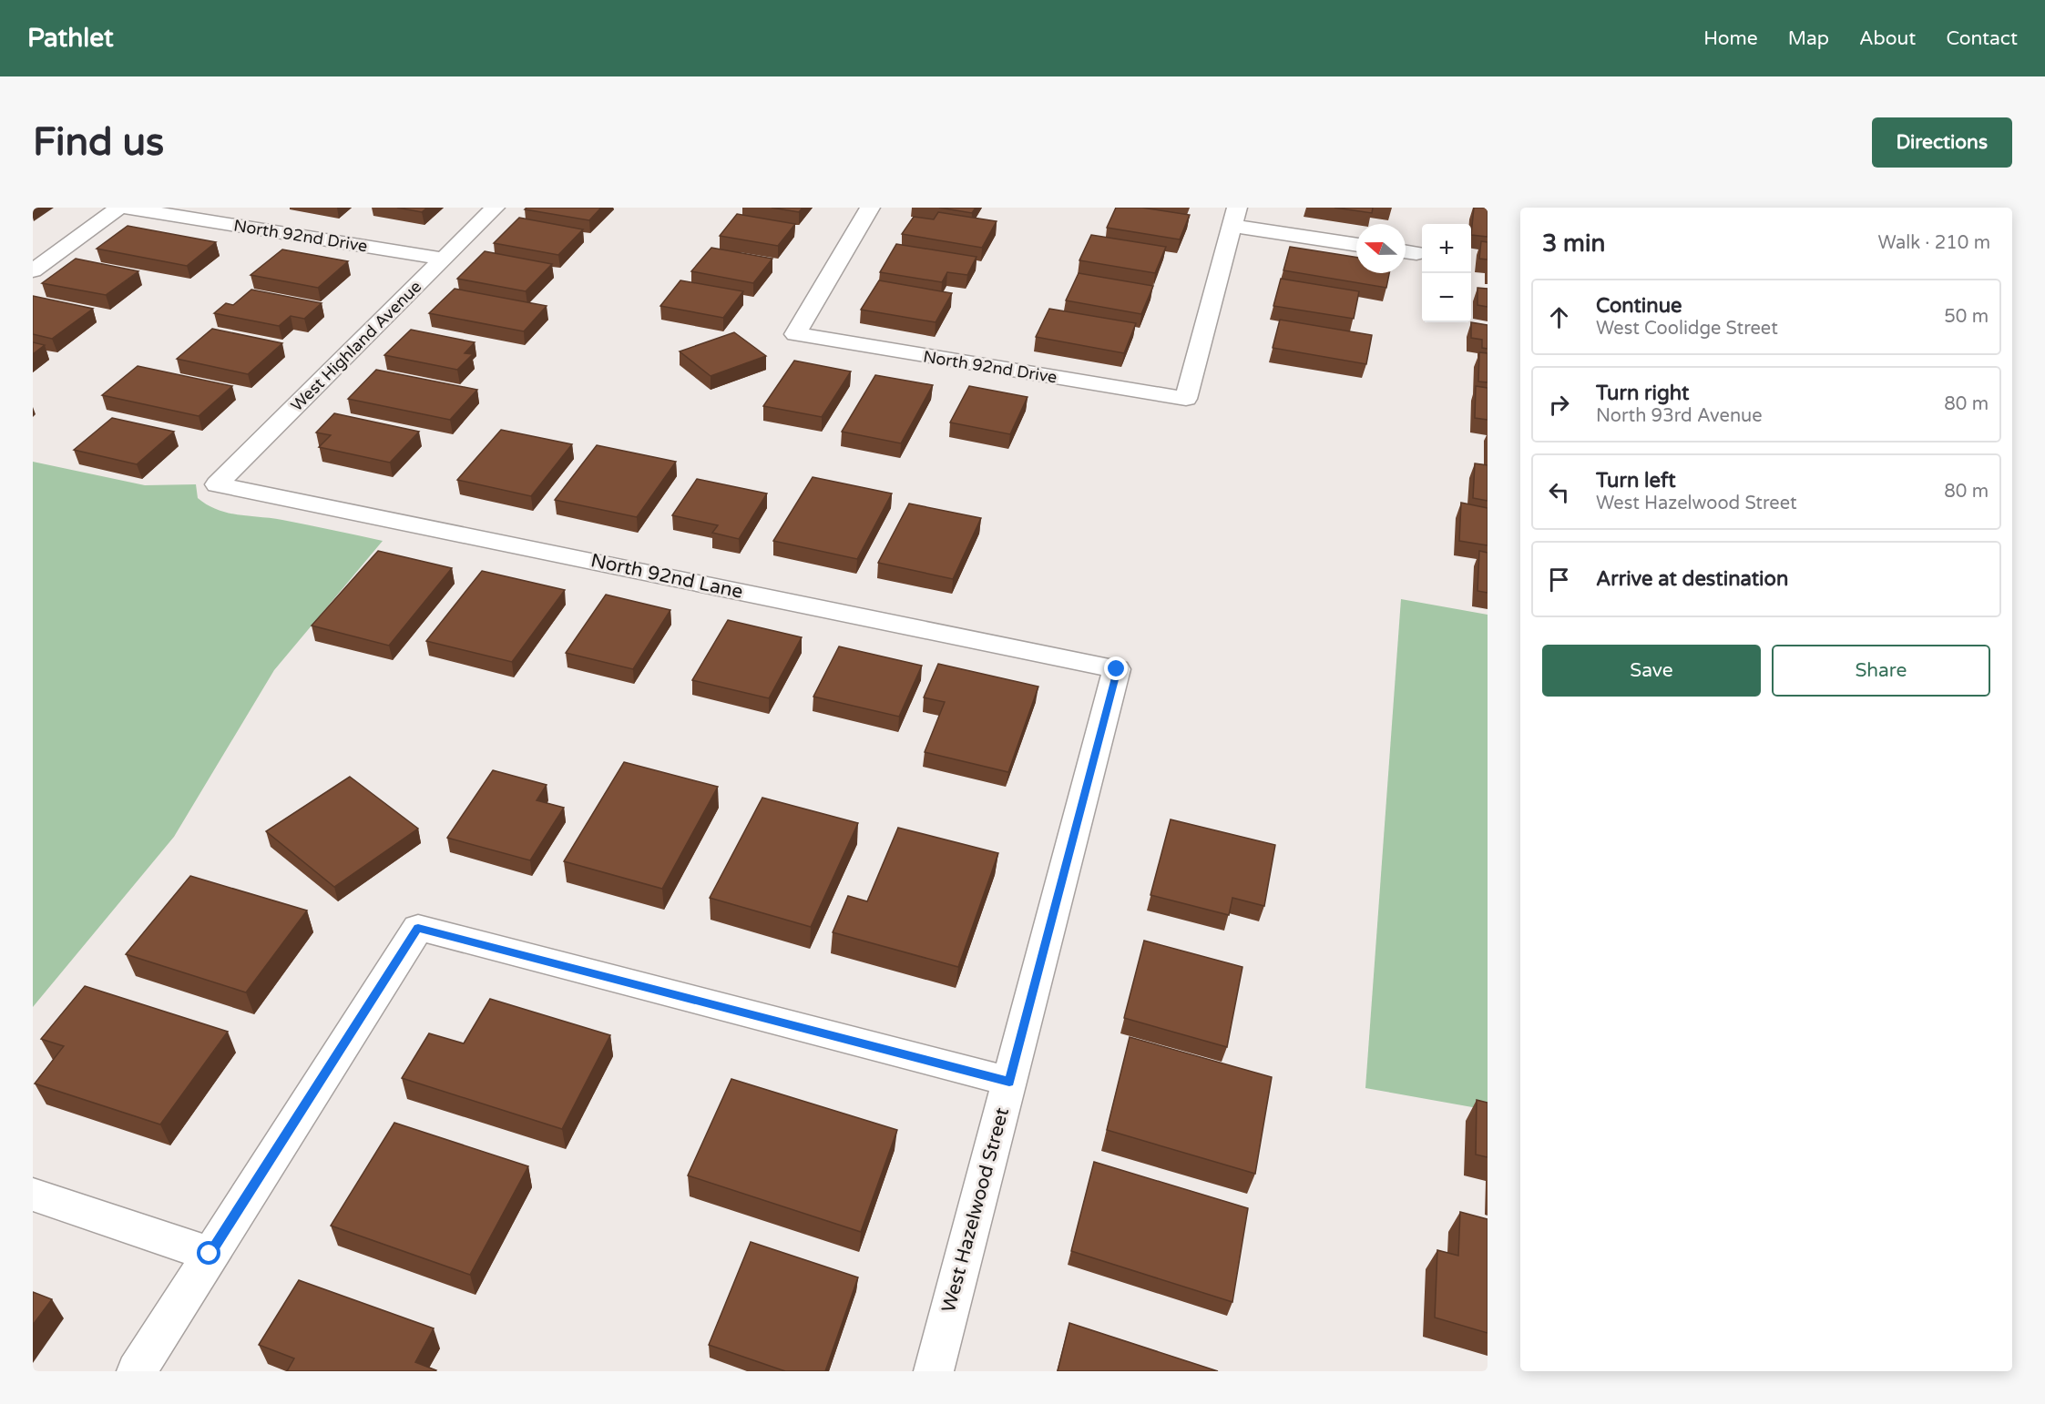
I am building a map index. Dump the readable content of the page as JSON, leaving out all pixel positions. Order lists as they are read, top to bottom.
{
  "streets": {
    "street": [
      "North 92nd Drive",
      "West Highland Avenue",
      "North 92nd Lane",
      "West Hazelwood Street"
    ]
  },
  "crossings": [
    ["North 92nd Drive", "West Highland Avenue"],
    ["West Highland Avenue", "North 92nd Lane"],
    ["North 92nd Lane", "West Hazelwood Street"]
  ],
  "north": "left",
  "page": {
    "header": "Pathlet",
    "nav": [
      "Home",
      "Map",
      "About",
      "Contact"
    ],
    "buttons": [
      "Directions",
      ["Save", "Share"]
    ],
    "title": "Find us",
    "heading": ["3 min", "Walk · 210 m"],
    "map_buttons": ["+", "−"],
    "list": [
      ["Continue", "West Coolidge Street", "50 m"],
      ["Turn right", "North 93rd Avenue", "80 m"],
      ["Turn left", "West Hazelwood Street", "80 m"],
      "Arrive at destination"
    ]
  }
}
